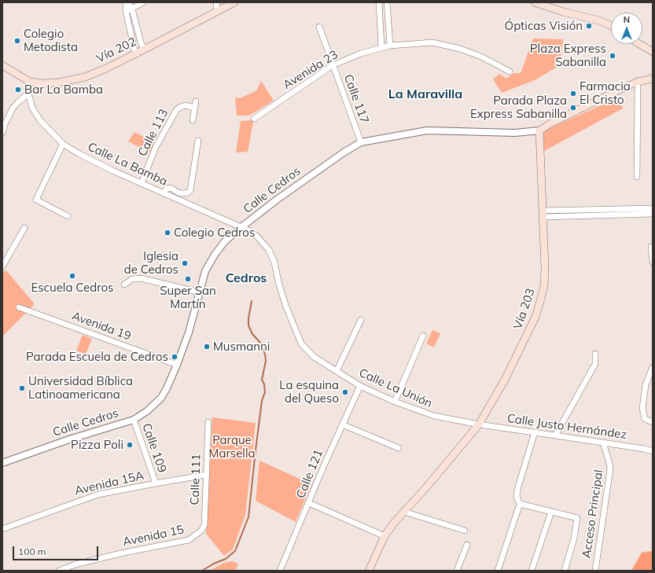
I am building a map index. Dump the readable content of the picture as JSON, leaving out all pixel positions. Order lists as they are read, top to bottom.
{
  "streets": {
    "main road": ["Vía 202", "Vía 203"],
    "street": [
      "Avenida 23",
      "Calle 117",
      "Calle 113",
      "Calle La Bamba",
      "Calle Cedros",
      "Avenida 19",
      "Calle La Unión",
      "Calle Justo Hernández",
      "Calle 109",
      "Calle 121",
      "Calle 111",
      "Avenida 15A",
      "Acceso Principal",
      "Avenida 15"
    ]
  },
  "crossings": [
    ["Avenida 23", "Calle 117"],
    ["Calle 117", "Calle Cedros"],
    ["Calle 113", "Calle La Bamba"],
    ["Calle La Bamba", "Calle Cedros"],
    ["Calle La Bamba", "Calle La Unión"],
    ["Calle Cedros", "Vía 203"],
    ["Calle Cedros", "Avenida 19"],
    ["Calle Cedros", "Calle La Unión"],
    ["Calle Cedros", "Calle 109"],
    ["Vía 203", "Calle La Unión"],
    ["Vía 203", "Calle Justo Hernández"],
    ["Calle La Unión", "Calle Justo Hernández"],
    ["Calle La Unión", "Calle 121"],
    ["Calle Justo Hernández", "Acceso Principal"],
    ["Calle 109", "Avenida 15A"],
    ["Calle 111", "Avenida 15A"],
    ["Calle 111", "Avenida 15"]
  ],
  "districts": ["La Maravilla", "Cedros"],
  "parks": ["Parque Marsella"],
  "places": [
    "Ópticas Visión",
    "Colegio Metodista",
    "Plaza Express Sabanilla",
    "Bar La Bamba",
    "Farmacia El Cristo",
    "Parada Plaza Express Sabanilla",
    "Colegio Cedros",
    "Iglesia de Cedros",
    "Escuela Cedros",
    "Super San Martín",
    "Musmanni",
    "Parada Escuela de Cedros",
    "Universidad Bíblica Latinoamericana",
    "La esquina del Queso",
    "Pizza Poli"
  ],
  "scale_bar": "100 m",
  "north": "top"
}
